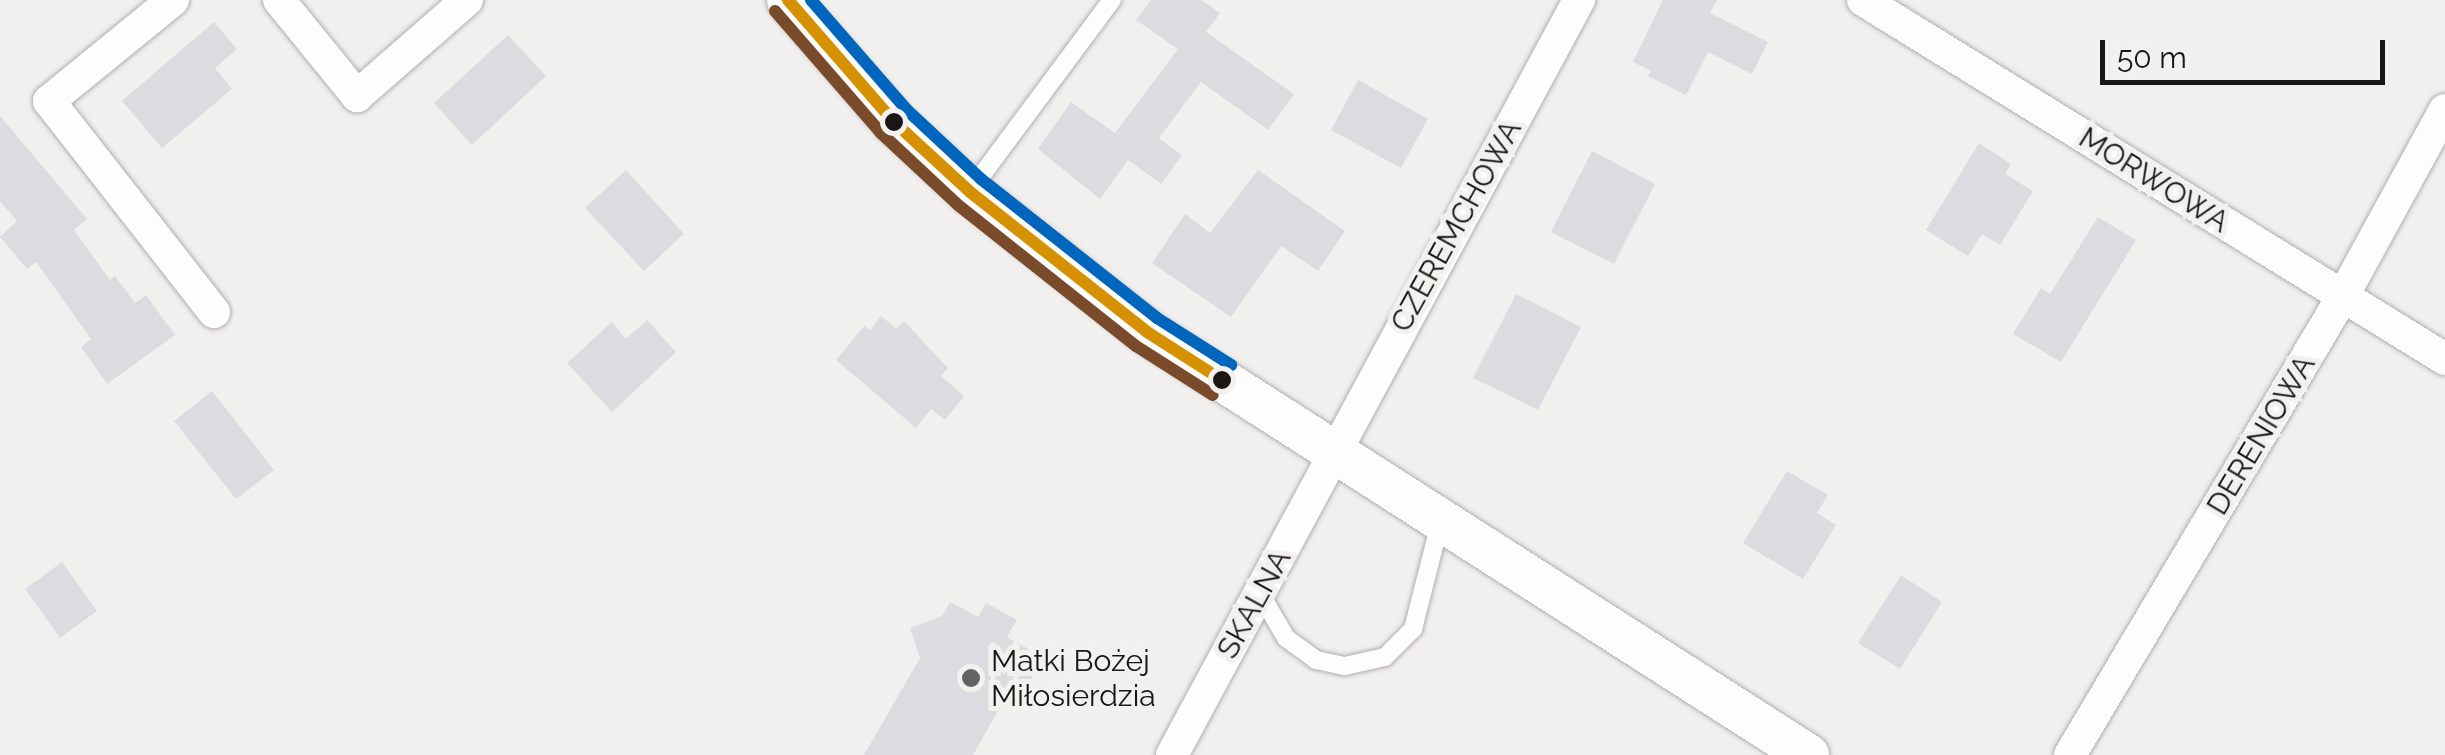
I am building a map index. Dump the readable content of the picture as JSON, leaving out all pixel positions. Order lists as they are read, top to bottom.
{
  "streets": {
    "street": [
      "MORWOWA",
      "CZEREMCHOWA",
      "DERENIOWA",
      "SKALNA"
    ]
  },
  "crossings": [
    ["MORWOWA", "DERENIOWA"],
    ["CZEREMCHOWA", "SKALNA"]
  ],
  "places": ["Matki Bożej Miłosierdzia"],
  "scale_bar": "50 m"
}
